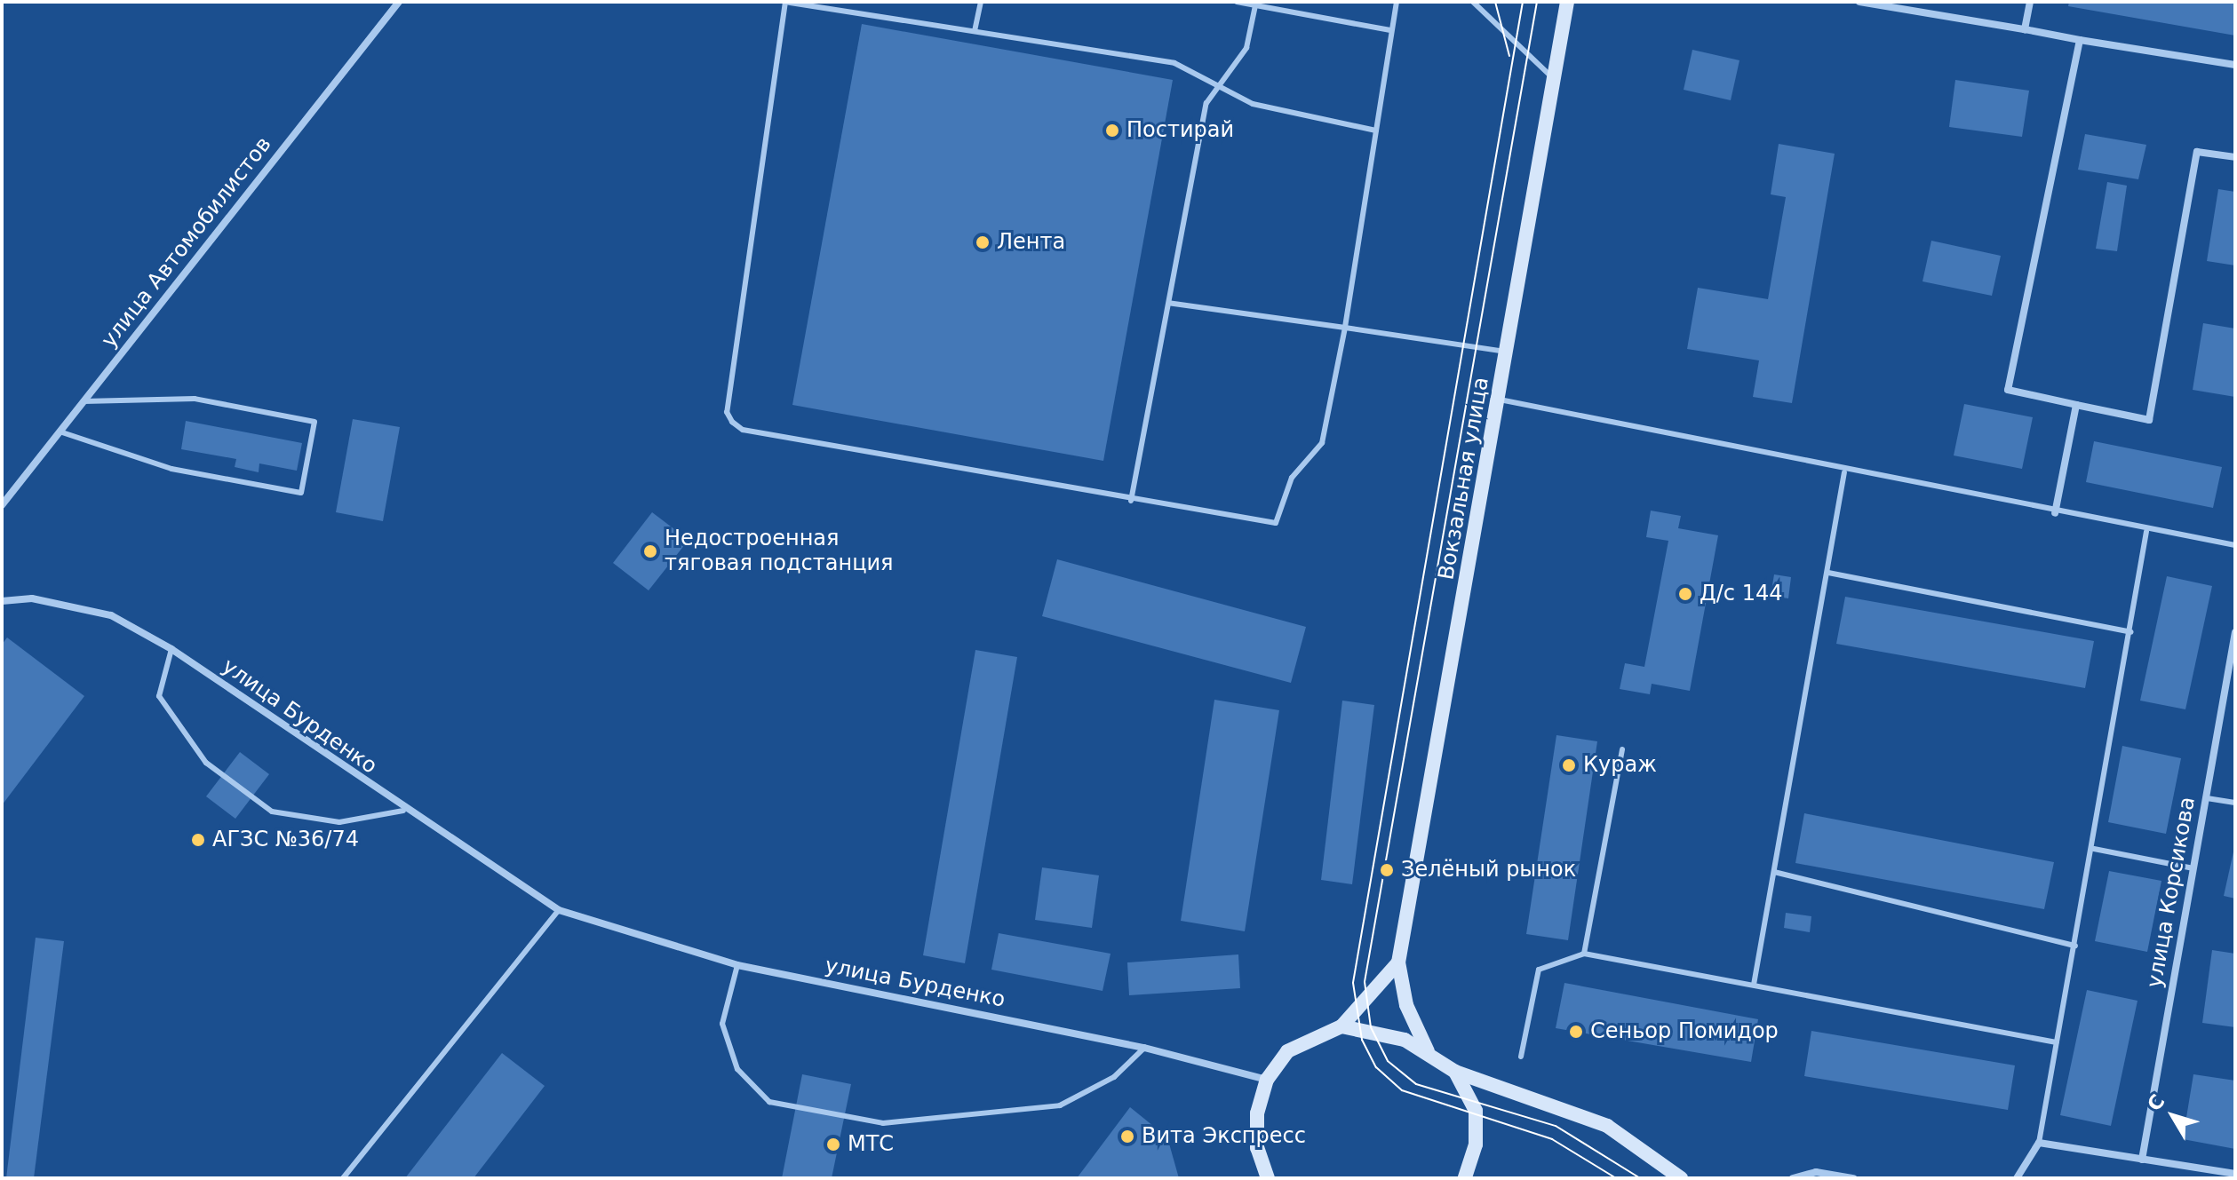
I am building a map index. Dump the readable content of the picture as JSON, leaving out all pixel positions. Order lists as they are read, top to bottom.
{
  "streets": {
    "main road": ["Вокзальная улица"],
    "street": ["улица Автомобилистов", "улица Бурденко", "улица Корсикова"]
  },
  "places": [
    "Постирай",
    "Лента",
    "Недостроенная тяговая подстанция",
    "Д/с 144",
    "Кураж",
    "АГЗС №36/74",
    "Зелёный рынок",
    "Сеньор Помидор",
    "Вита Экспресс",
    "МТС"
  ],
  "north": "top left"
}
